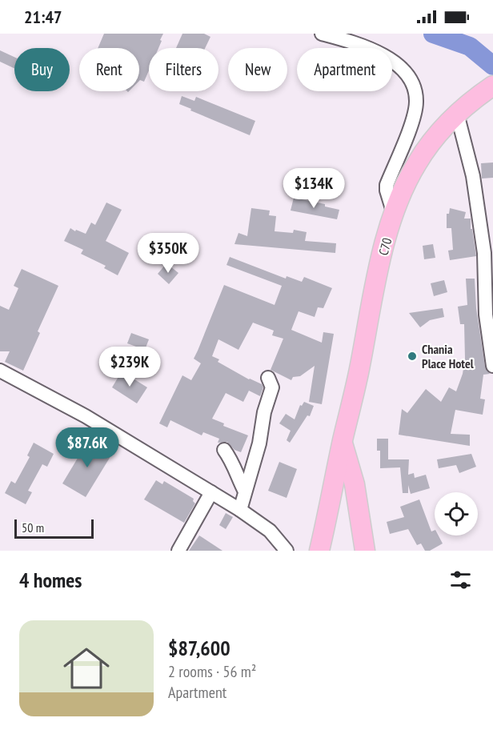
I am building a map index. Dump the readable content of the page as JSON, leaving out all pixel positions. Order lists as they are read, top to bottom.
{
  "streets": {
    "highway": ["C70"]
  },
  "places": ["Chania Place Hotel"],
  "scale_bar": "50 m",
  "page": {
    "status": "21:47",
    "chip": [
      "Buy",
      "Rent",
      "Filters",
      "New",
      "Apartment"
    ],
    "price": [
      "$134K",
      "$350K",
      "$239K",
      "$87.6K"
    ],
    "scale": "50 m",
    "heading": "4 homes",
    "list": [
      {
        "name": "$87,600",
        "note": "2 rooms · 56 m² · Apartment"
      }
    ]
  }
}
